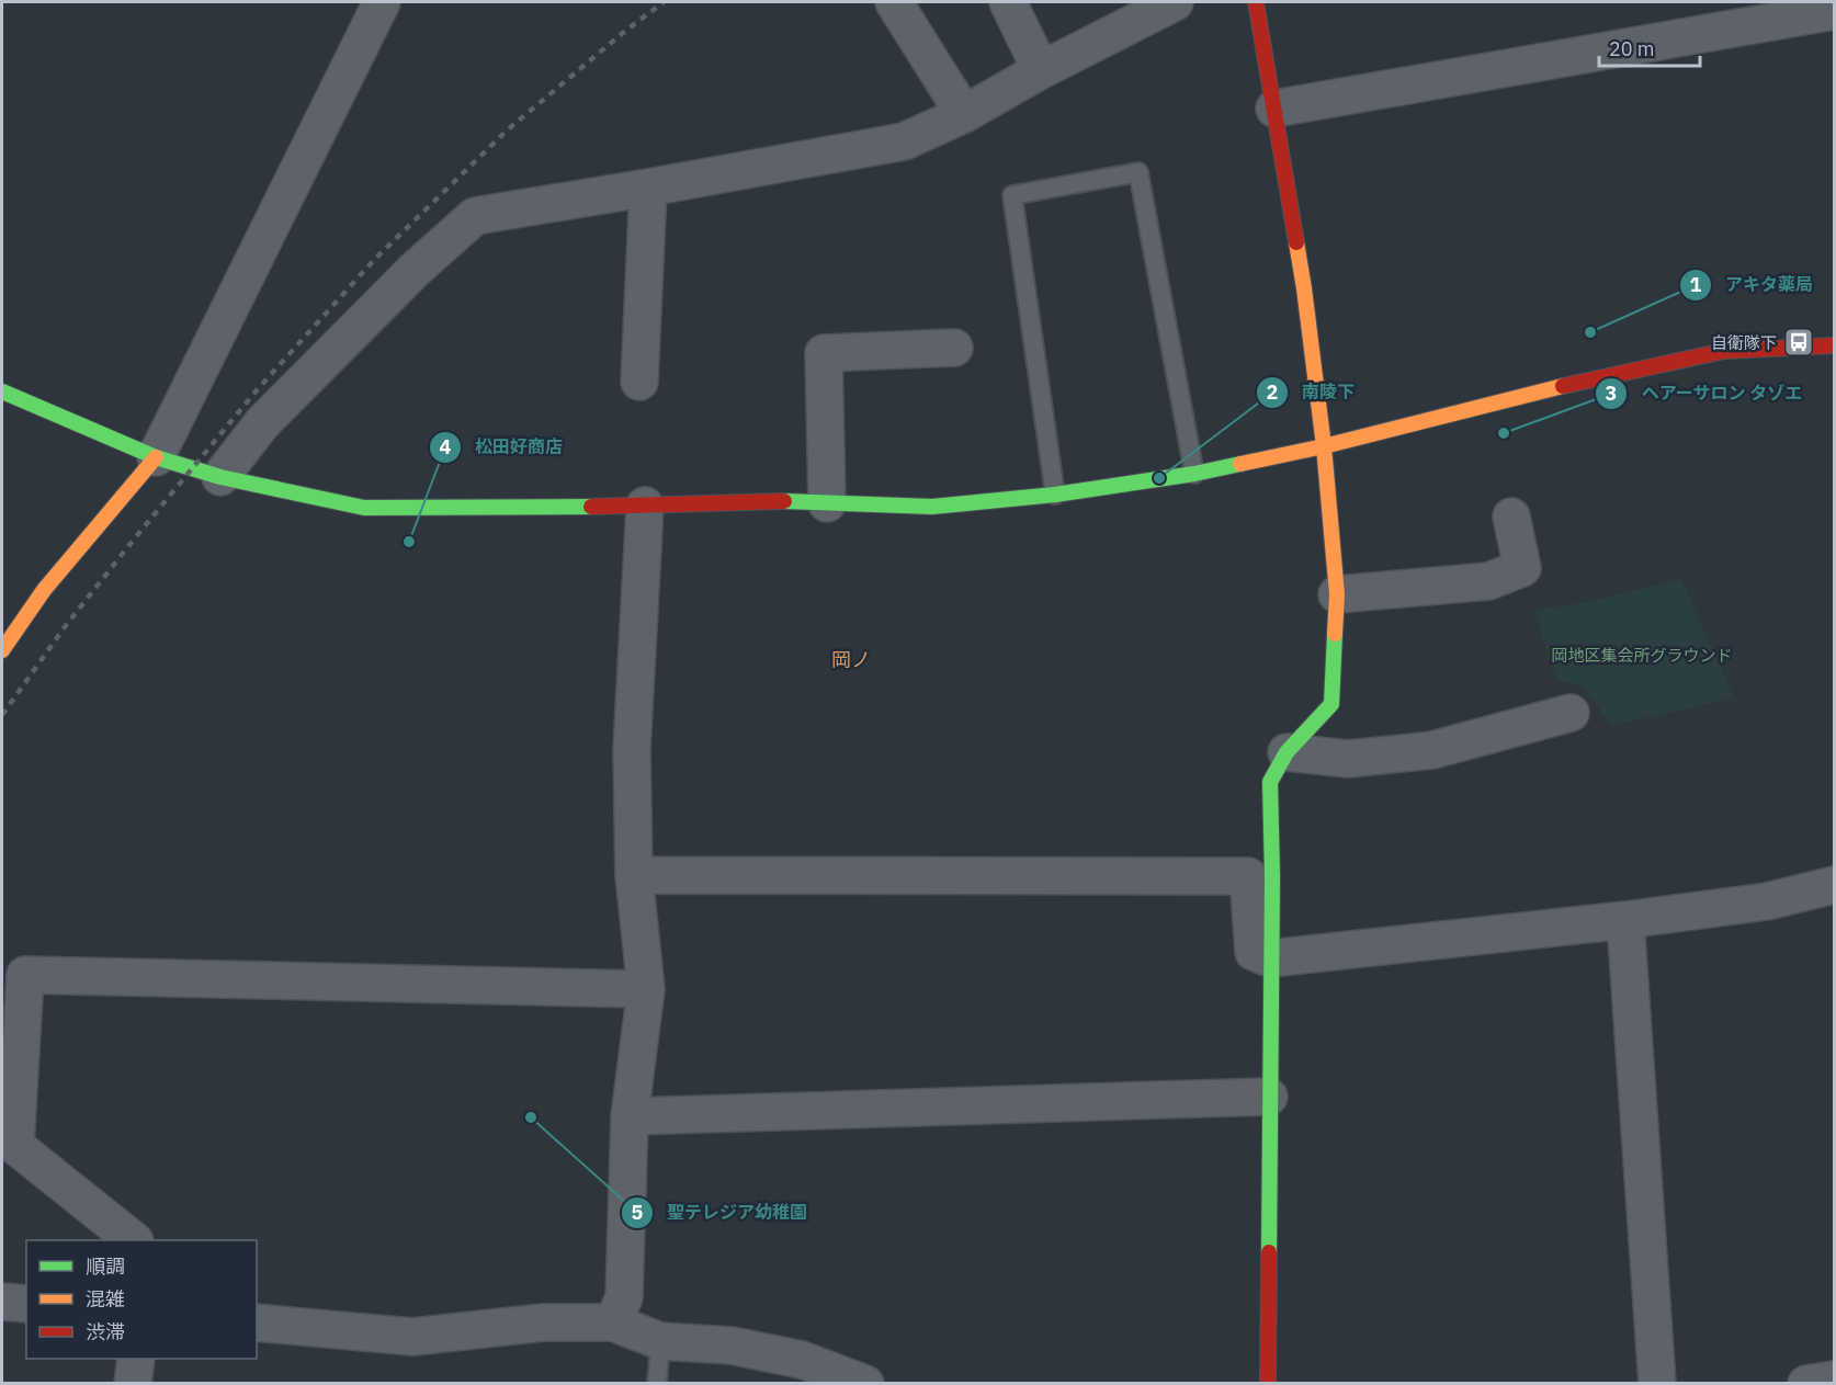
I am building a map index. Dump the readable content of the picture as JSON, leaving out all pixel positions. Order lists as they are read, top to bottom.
{
  "districts": ["岡ノ"],
  "parks": ["岡地区集会所グラウンド"],
  "places": {
    "other": [
      "アキタ薬局",
      "ヘアーサロン タゾエ",
      "南陵下",
      "松田好商店",
      "聖テレジア幼稚園"
    ],
    "bus stop": ["自衛隊下"]
  },
  "legend": ["順調", "混雑", "渋滞"],
  "scale_bar": "20 m"
}
